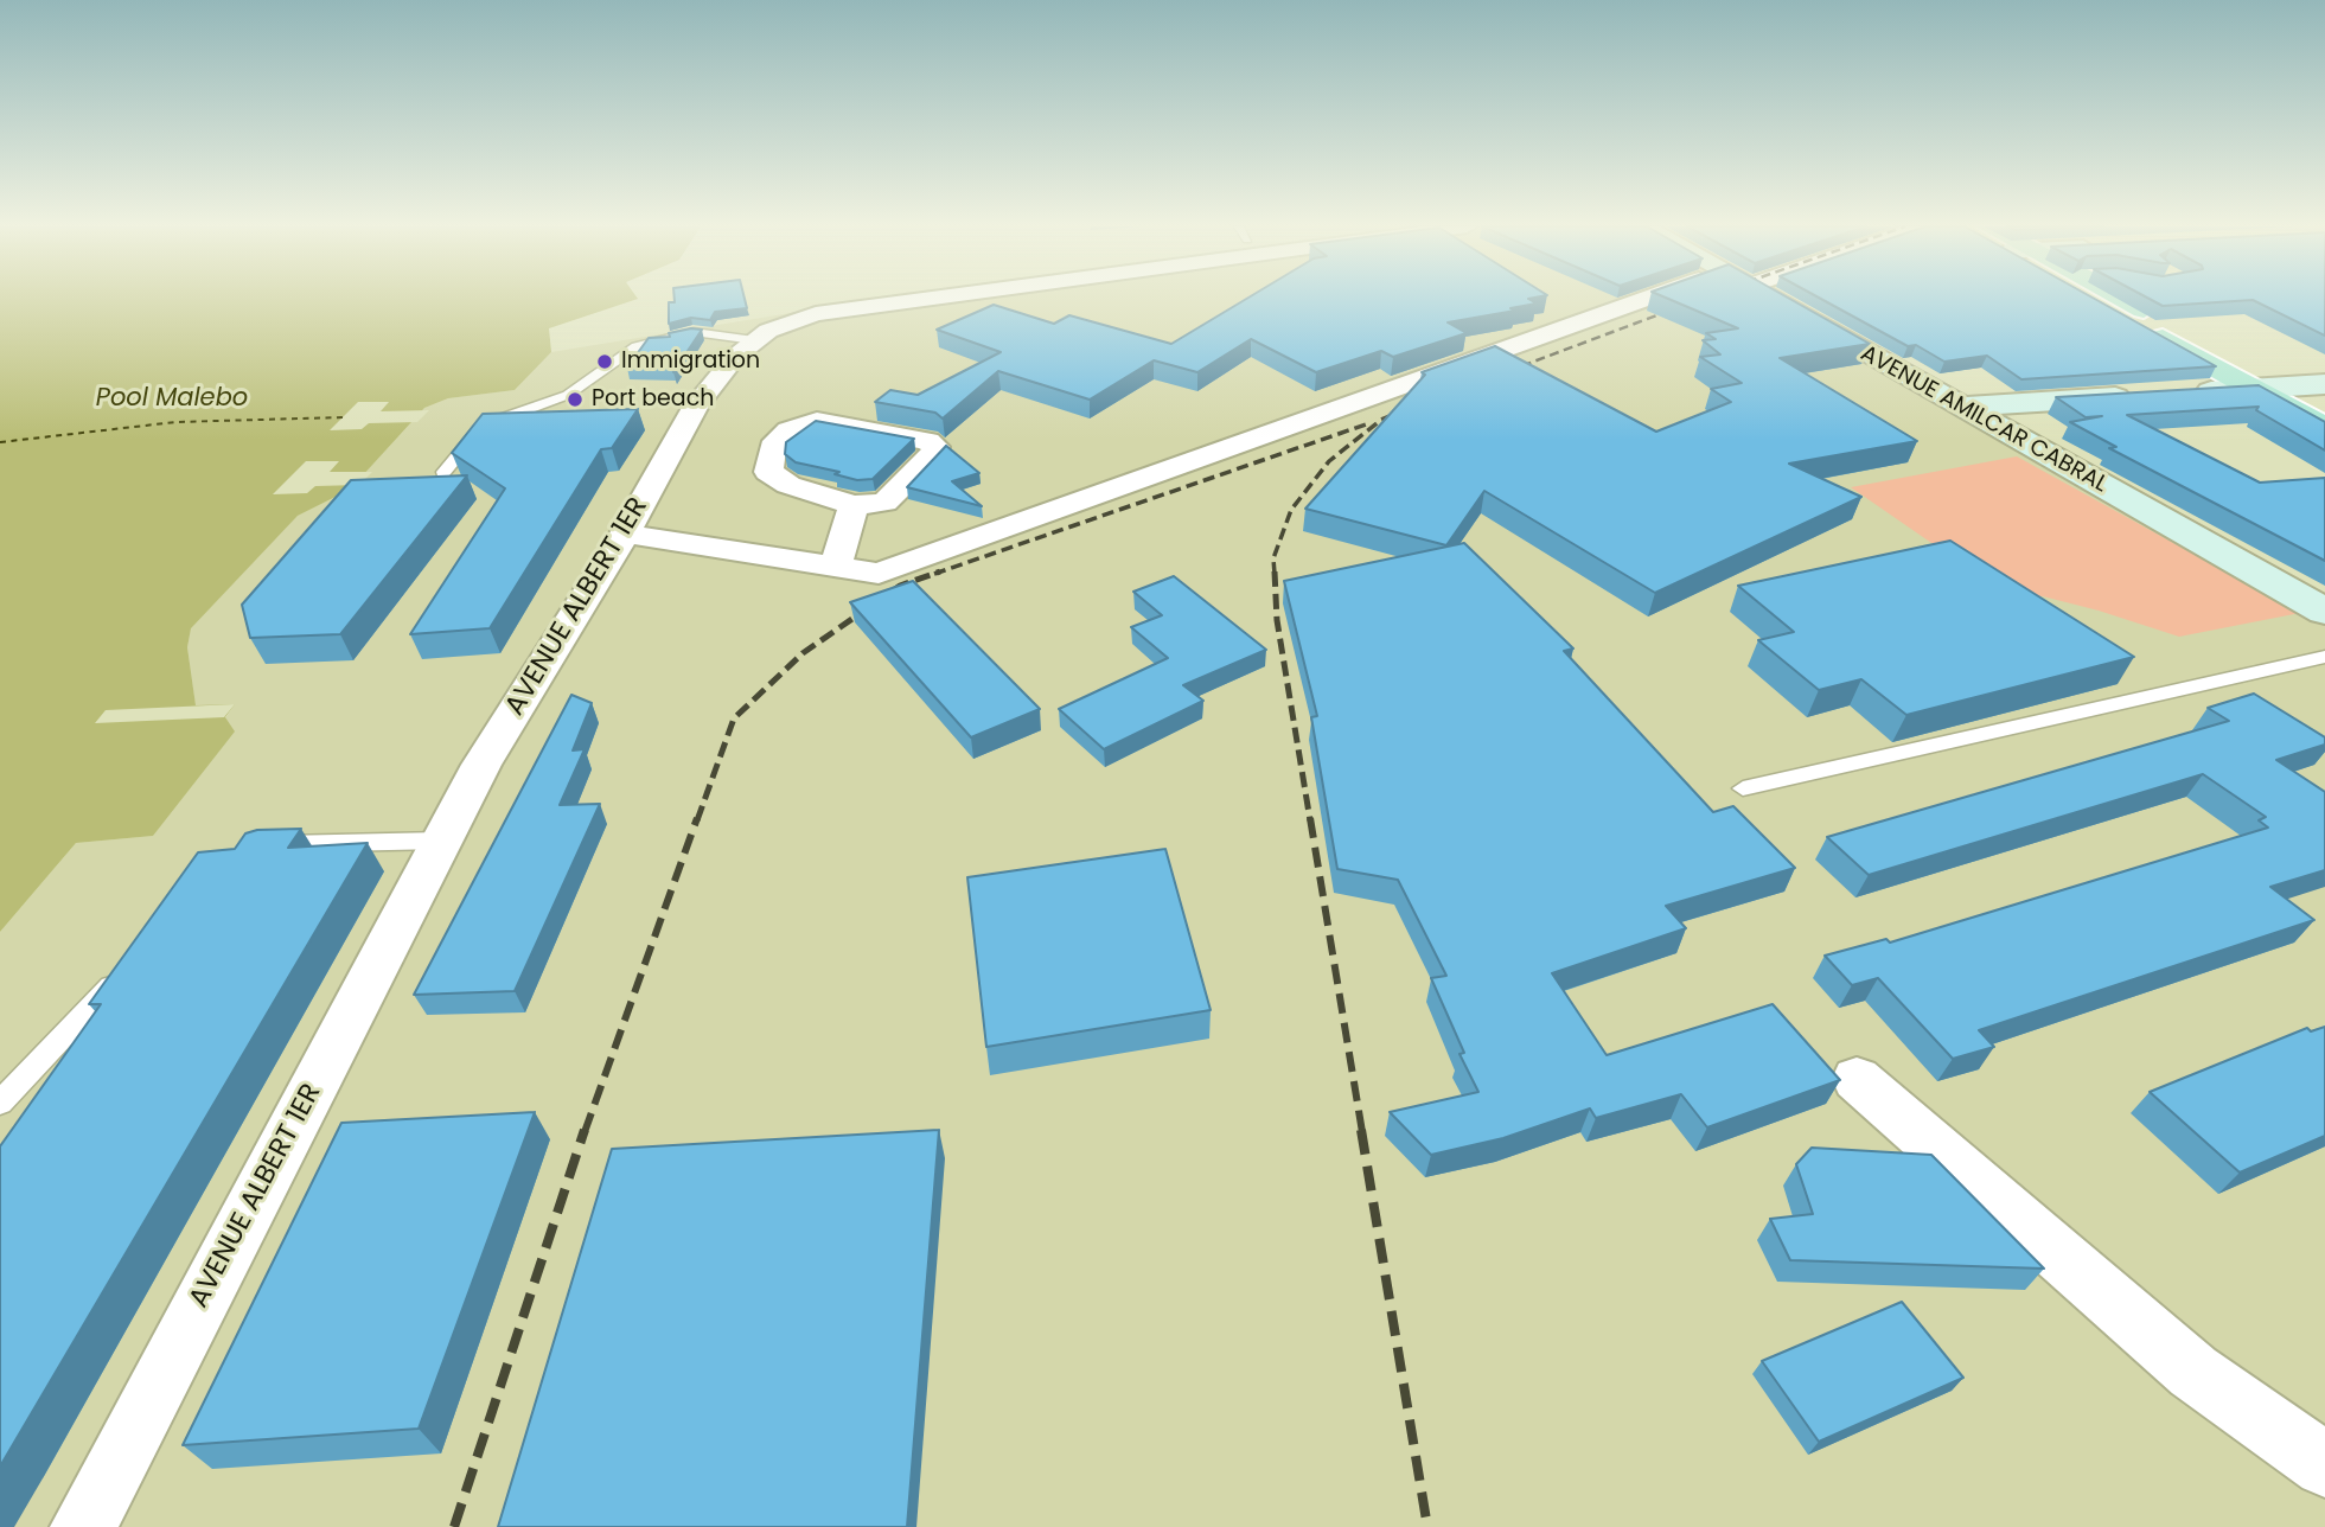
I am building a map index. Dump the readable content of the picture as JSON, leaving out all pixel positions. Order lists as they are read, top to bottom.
{
  "streets": {
    "main road": ["AVENUE AMILCAR CABRAL"],
    "street": ["AVENUE ALBERT 1ER"]
  },
  "water": ["Pool Malebo"],
  "places": ["Immigration", "Port beach"]
}
